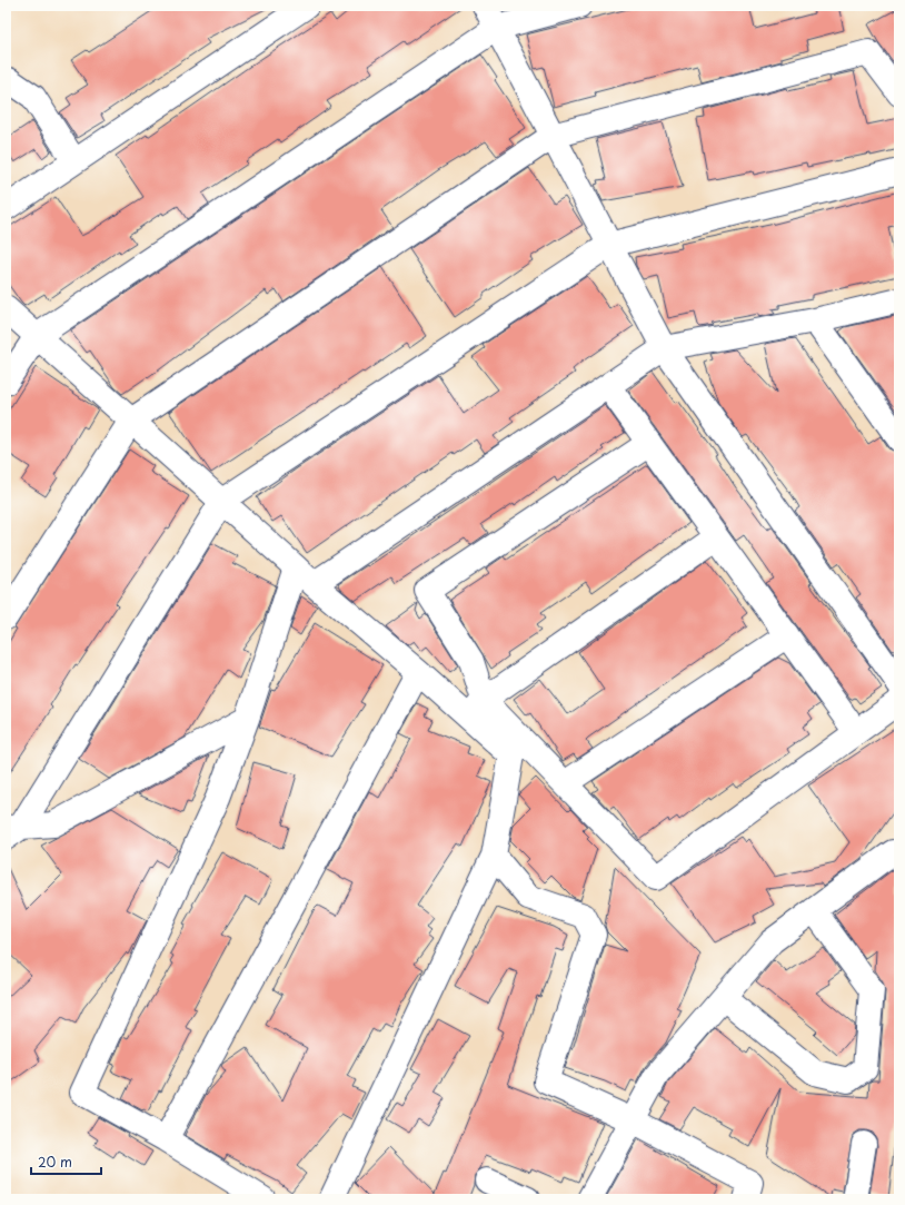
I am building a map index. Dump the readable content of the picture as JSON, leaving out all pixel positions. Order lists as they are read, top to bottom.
{
  "scale_bar": "20 m"
}
